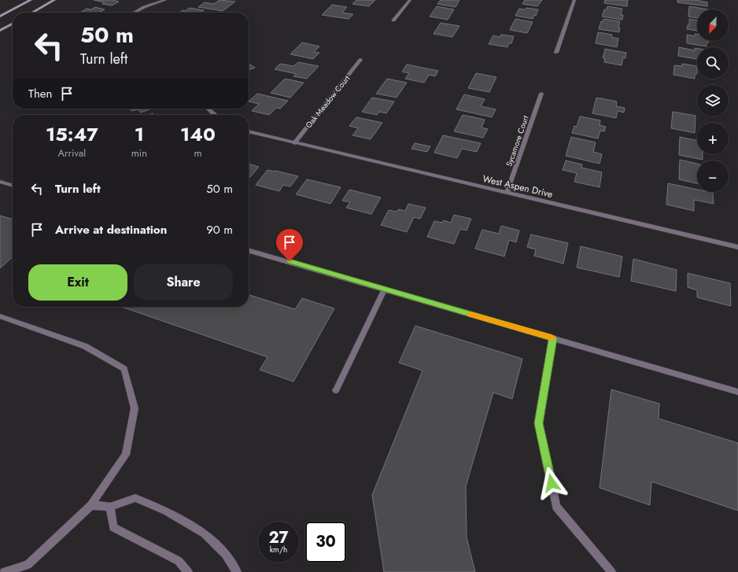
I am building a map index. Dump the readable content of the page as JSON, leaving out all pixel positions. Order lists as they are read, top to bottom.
{
  "streets": {
    "street": ["Oak Meadow Court", "Sycamore Court", "West Aspen Drive"]
  },
  "crossings": [
    ["Oak Meadow Court", "West Aspen Drive"],
    ["Sycamore Court", "West Aspen Drive"]
  ],
  "north": "bottom left",
  "page": {
    "map_buttons": ["+", "−"],
    "turn": ["50 m", "Turn left"],
    "then": "Then",
    "eta": [
      "15:47",
      "Arrival",
      "1",
      "min",
      "140",
      "m"
    ],
    "list": [
      {
        "name": "Turn left",
        "value": "50 m"
      },
      {
        "name": "Arrive at destination",
        "value": "90 m"
      }
    ],
    "buttons": ["Exit", "Share"],
    "speed": "27 km/h",
    "limit": "30"
  }
}
